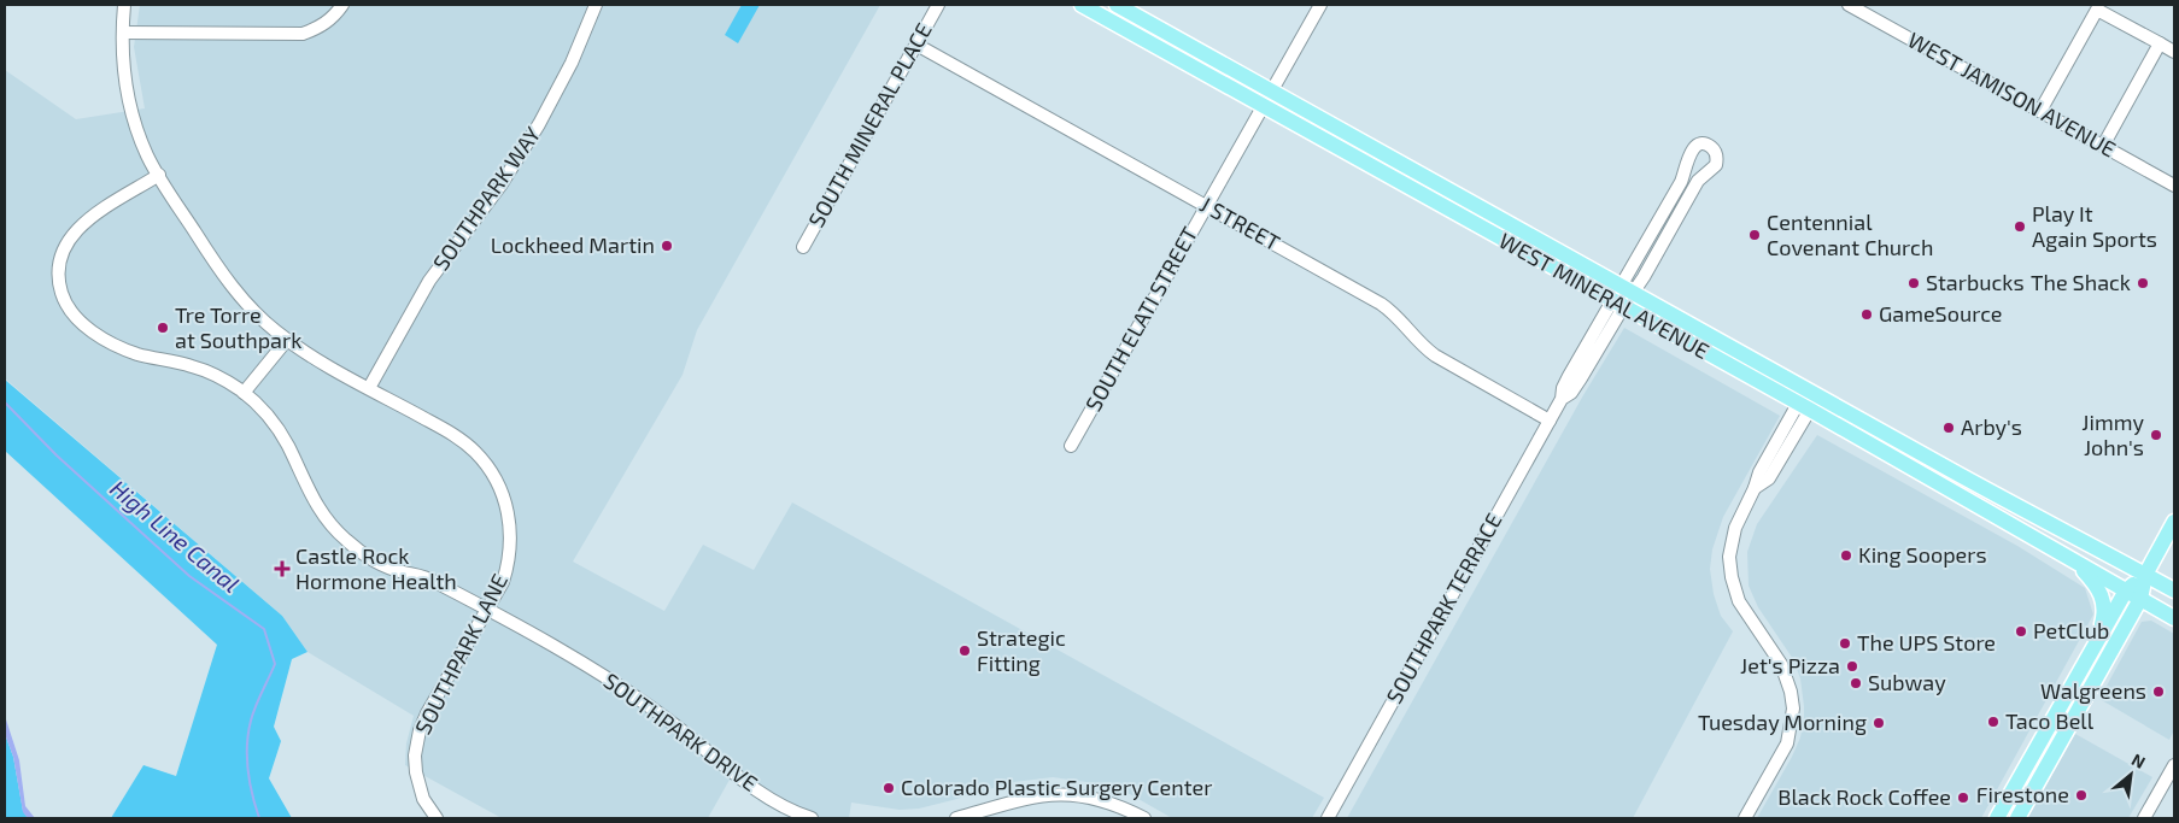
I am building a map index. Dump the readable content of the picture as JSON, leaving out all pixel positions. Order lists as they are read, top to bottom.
{
  "streets": {
    "main road": ["WEST MINERAL AVENUE"],
    "street": [
      "WEST JAMISON AVENUE",
      "SOUTH MINERAL PLACE",
      "SOUTHPARK WAY",
      "J STREET",
      "SOUTH ELATI STREET",
      "SOUTHPARK TERRACE",
      "SOUTHPARK LANE",
      "SOUTHPARK DRIVE"
    ]
  },
  "crossings": [
    ["SOUTH MINERAL PLACE", "J STREET"],
    ["SOUTHPARK WAY", "SOUTHPARK LANE"],
    ["J STREET", "SOUTH ELATI STREET"],
    ["J STREET", "SOUTHPARK TERRACE"],
    ["WEST MINERAL AVENUE", "SOUTH ELATI STREET"],
    ["WEST MINERAL AVENUE", "SOUTHPARK TERRACE"],
    ["SOUTHPARK LANE", "SOUTHPARK DRIVE"]
  ],
  "water": ["High Line Canal"],
  "places": {
    "other": [
      "Play It Again Sports",
      "Centennial Covenant Church",
      "Lockheed Martin",
      "Starbucks",
      "The Shack",
      "GameSource",
      "Tre Torre at Southpark",
      "Arby's",
      "Jimmy John's",
      "King Soopers",
      "PetClub",
      "The UPS Store",
      "Strategic Fitting",
      "Jet's Pizza",
      "Subway",
      "Walgreens",
      "Taco Bell",
      "Tuesday Morning",
      "Colorado Plastic Surgery Center",
      "Firestone",
      "Black Rock Coffee"
    ],
    "health": ["Castle Rock Hormone Health"]
  },
  "north": "top right"
}
